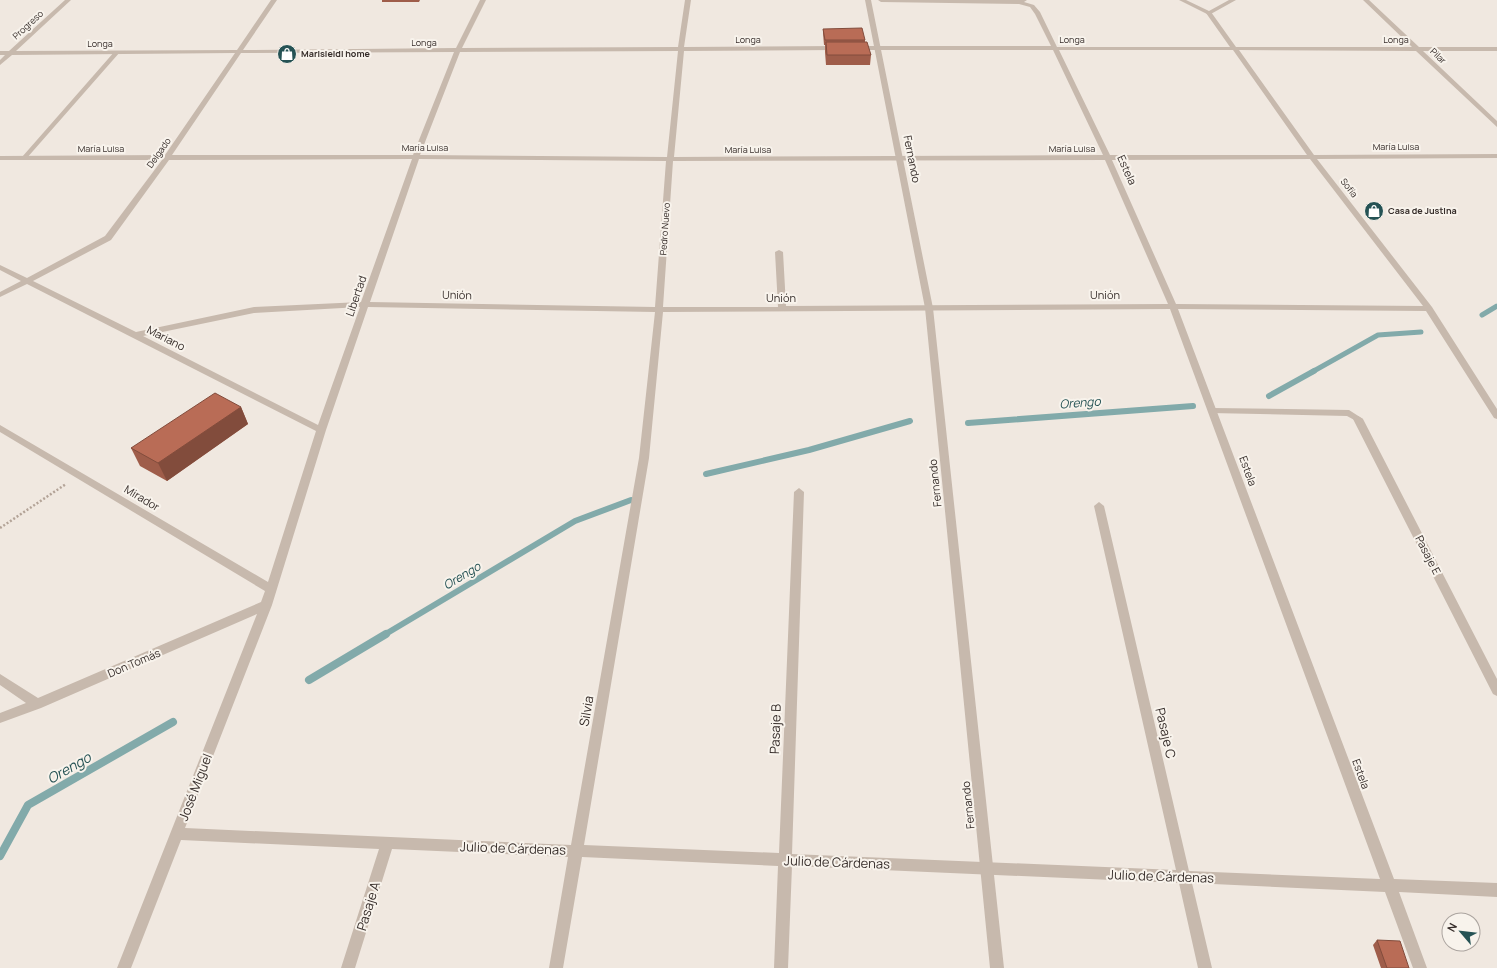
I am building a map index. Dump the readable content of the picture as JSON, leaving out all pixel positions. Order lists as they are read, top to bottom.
{
  "streets": {
    "street": [
      "Progreso",
      "Longa",
      "Pilar",
      "María Luisa",
      "Delgado",
      "Fernando",
      "Estela",
      "Sofía",
      "Pedro Nuevo",
      "Unión",
      "Libertad",
      "Mariano",
      "Mirador",
      "Pasaje E",
      "Don Tomás",
      "Silvia",
      "Pasaje B",
      "Pasaje C",
      "José Miguel",
      "Julio de Cárdenas",
      "Pasaje A"
    ]
  },
  "crossings": [
    ["Progreso", "Longa"],
    ["Longa", "Pilar"],
    ["Longa", "Delgado"],
    ["Longa", "Fernando"],
    ["Longa", "Estela"],
    ["Longa", "Sofía"],
    ["Longa", "Pedro Nuevo"],
    ["Longa", "Libertad"],
    ["María Luisa", "Delgado"],
    ["María Luisa", "Fernando"],
    ["María Luisa", "Estela"],
    ["María Luisa", "Sofía"],
    ["María Luisa", "Pedro Nuevo"],
    ["María Luisa", "Libertad"],
    ["Delgado", "Mariano"],
    ["Fernando", "Unión"],
    ["Fernando", "Julio de Cárdenas"],
    ["Estela", "Unión"],
    ["Estela", "Pasaje E"],
    ["Estela", "Julio de Cárdenas"],
    ["Sofía", "Unión"],
    ["Pedro Nuevo", "Unión"],
    ["Pedro Nuevo", "Silvia"],
    ["Unión", "Libertad"],
    ["Unión", "Mariano"],
    ["Libertad", "Mariano"],
    ["Libertad", "Mirador"],
    ["Libertad", "Don Tomás"],
    ["Libertad", "José Miguel"],
    ["Don Tomás", "José Miguel"],
    ["Silvia", "Julio de Cárdenas"],
    ["Pasaje B", "Julio de Cárdenas"],
    ["Pasaje C", "Julio de Cárdenas"],
    ["José Miguel", "Julio de Cárdenas"],
    ["Julio de Cárdenas", "Pasaje A"]
  ],
  "water": ["Orengo"],
  "places": {
    "shop": ["Marisleidi home", "Casa de Justina"]
  },
  "north": "top left"
}
